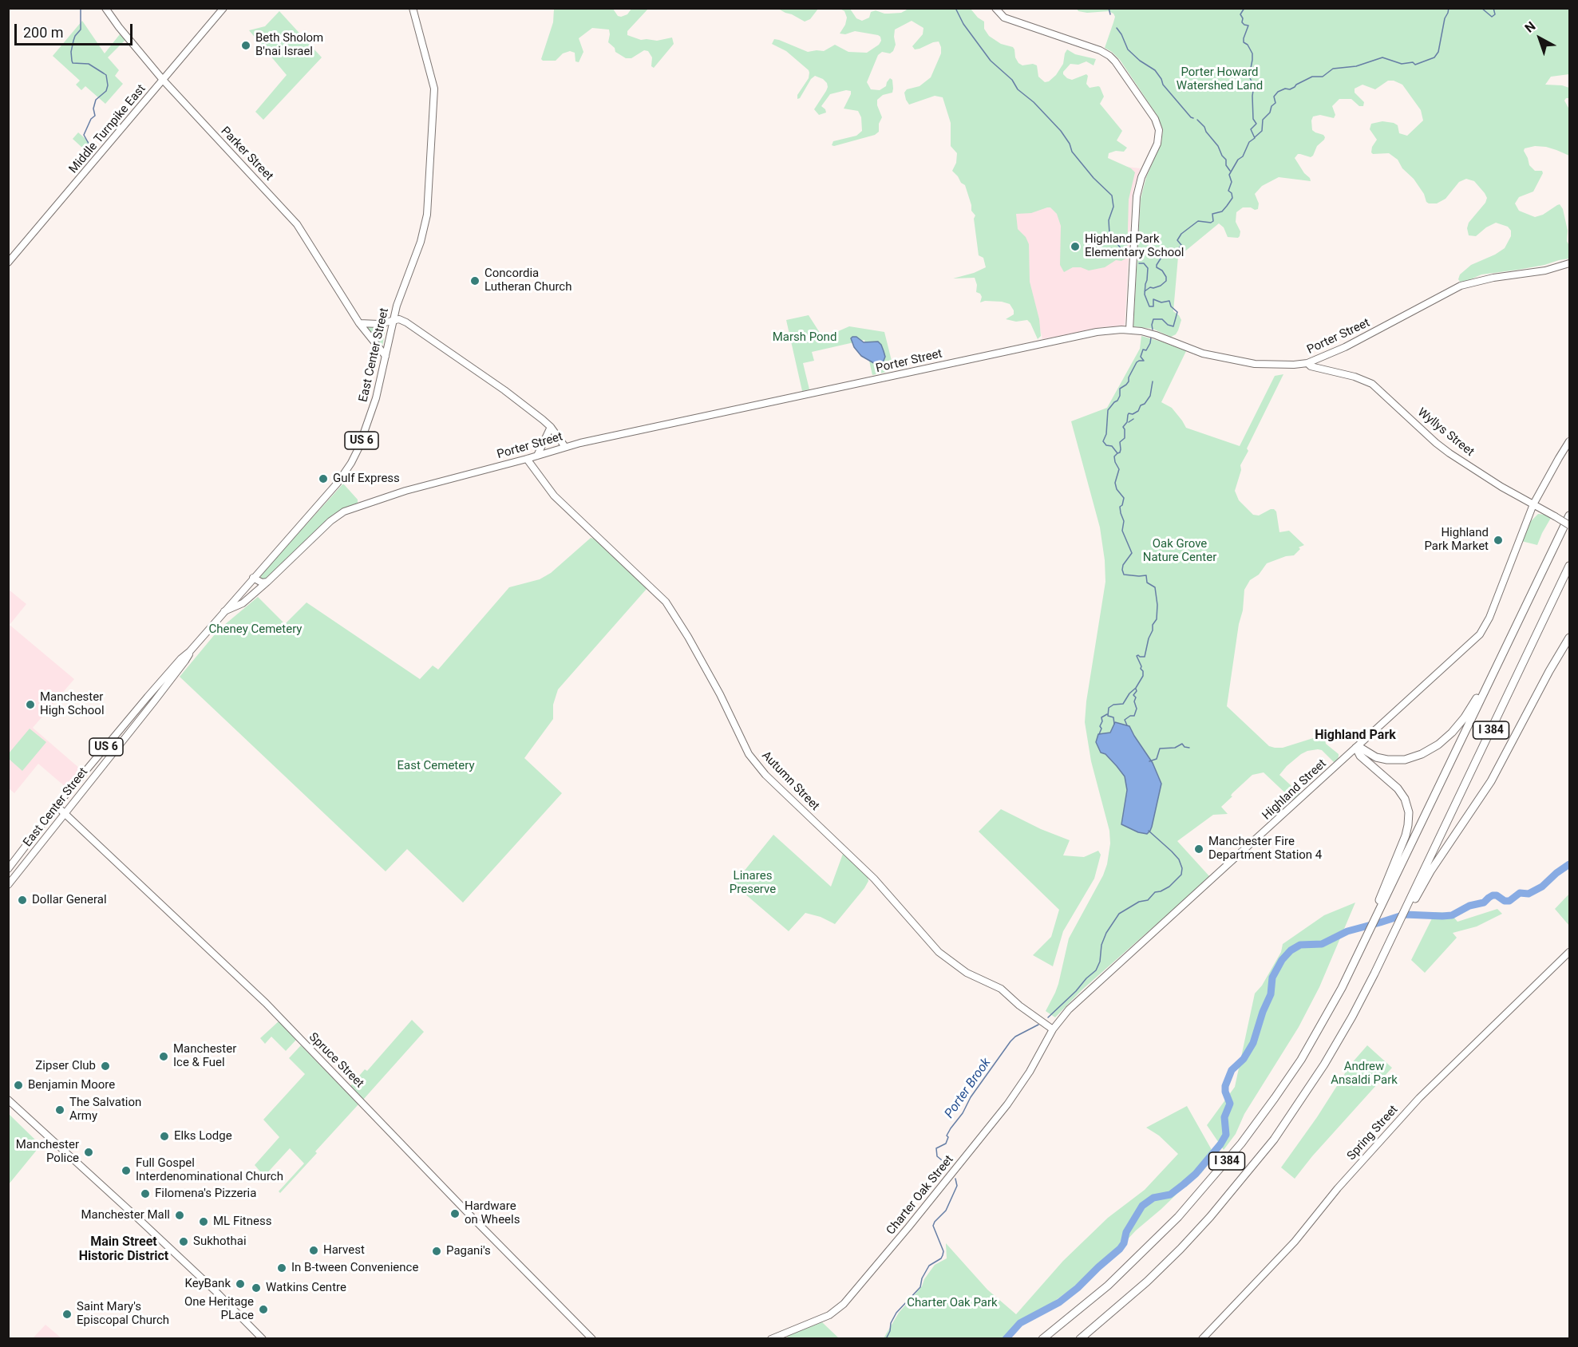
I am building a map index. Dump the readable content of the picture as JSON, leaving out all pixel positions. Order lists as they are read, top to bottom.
{
  "streets": {
    "highway": ["I 384"],
    "main road": ["East Center Street", "US 6"],
    "street": [
      "Middle Turnpike East",
      "Parker Street",
      "Porter Street",
      "Wyllys Street",
      "Autumn Street",
      "Highland Street",
      "Spruce Street",
      "Spring Street",
      "Charter Oak Street"
    ]
  },
  "crossings": [
    ["Middle Turnpike East", "Parker Street"],
    ["Parker Street", "East Center Street"],
    ["Porter Street", "East Center Street"],
    ["Porter Street", "Wyllys Street"],
    ["Porter Street", "Autumn Street"],
    ["East Center Street", "Spruce Street"],
    ["Wyllys Street", "Highland Street"],
    ["Autumn Street", "Highland Street"],
    ["Autumn Street", "Charter Oak Street"],
    ["Highland Street", "Charter Oak Street"]
  ],
  "districts": ["Highland Park", "Main Street Historic District"],
  "water": ["Porter Brook"],
  "parks": [
    "Porter Howard Watershed Land",
    "Marsh Pond",
    "Oak Grove Nature Center",
    "Cheney Cemetery",
    "East Cemetery",
    "Linares Preserve",
    "Andrew Ansaldi Park",
    "Charter Oak Park"
  ],
  "places": [
    "Beth Sholom B'nai Israel",
    "Highland Park Elementary School",
    "Concordia Lutheran Church",
    "Gulf Express",
    "Highland Park Market",
    "Manchester High School",
    "Manchester Fire Department Station 4",
    "Dollar General",
    "Manchester Ice & Fuel",
    "Zipser Club",
    "Benjamin Moore",
    "The Salvation Army",
    "Elks Lodge",
    "Manchester Police",
    "Full Gospel Interdenominational Church",
    "Filomena's Pizzeria",
    "Hardware on Wheels",
    "Manchester Mall",
    "ML Fitness",
    "Sukhothai",
    "Harvest",
    "Pagani's",
    "In B-tween Convenience",
    "KeyBank",
    "Watkins Centre",
    "One Heritage PLace",
    "Saint Mary's Episcopal Church"
  ],
  "scale_bar": "200 m",
  "north": "top left"
}
